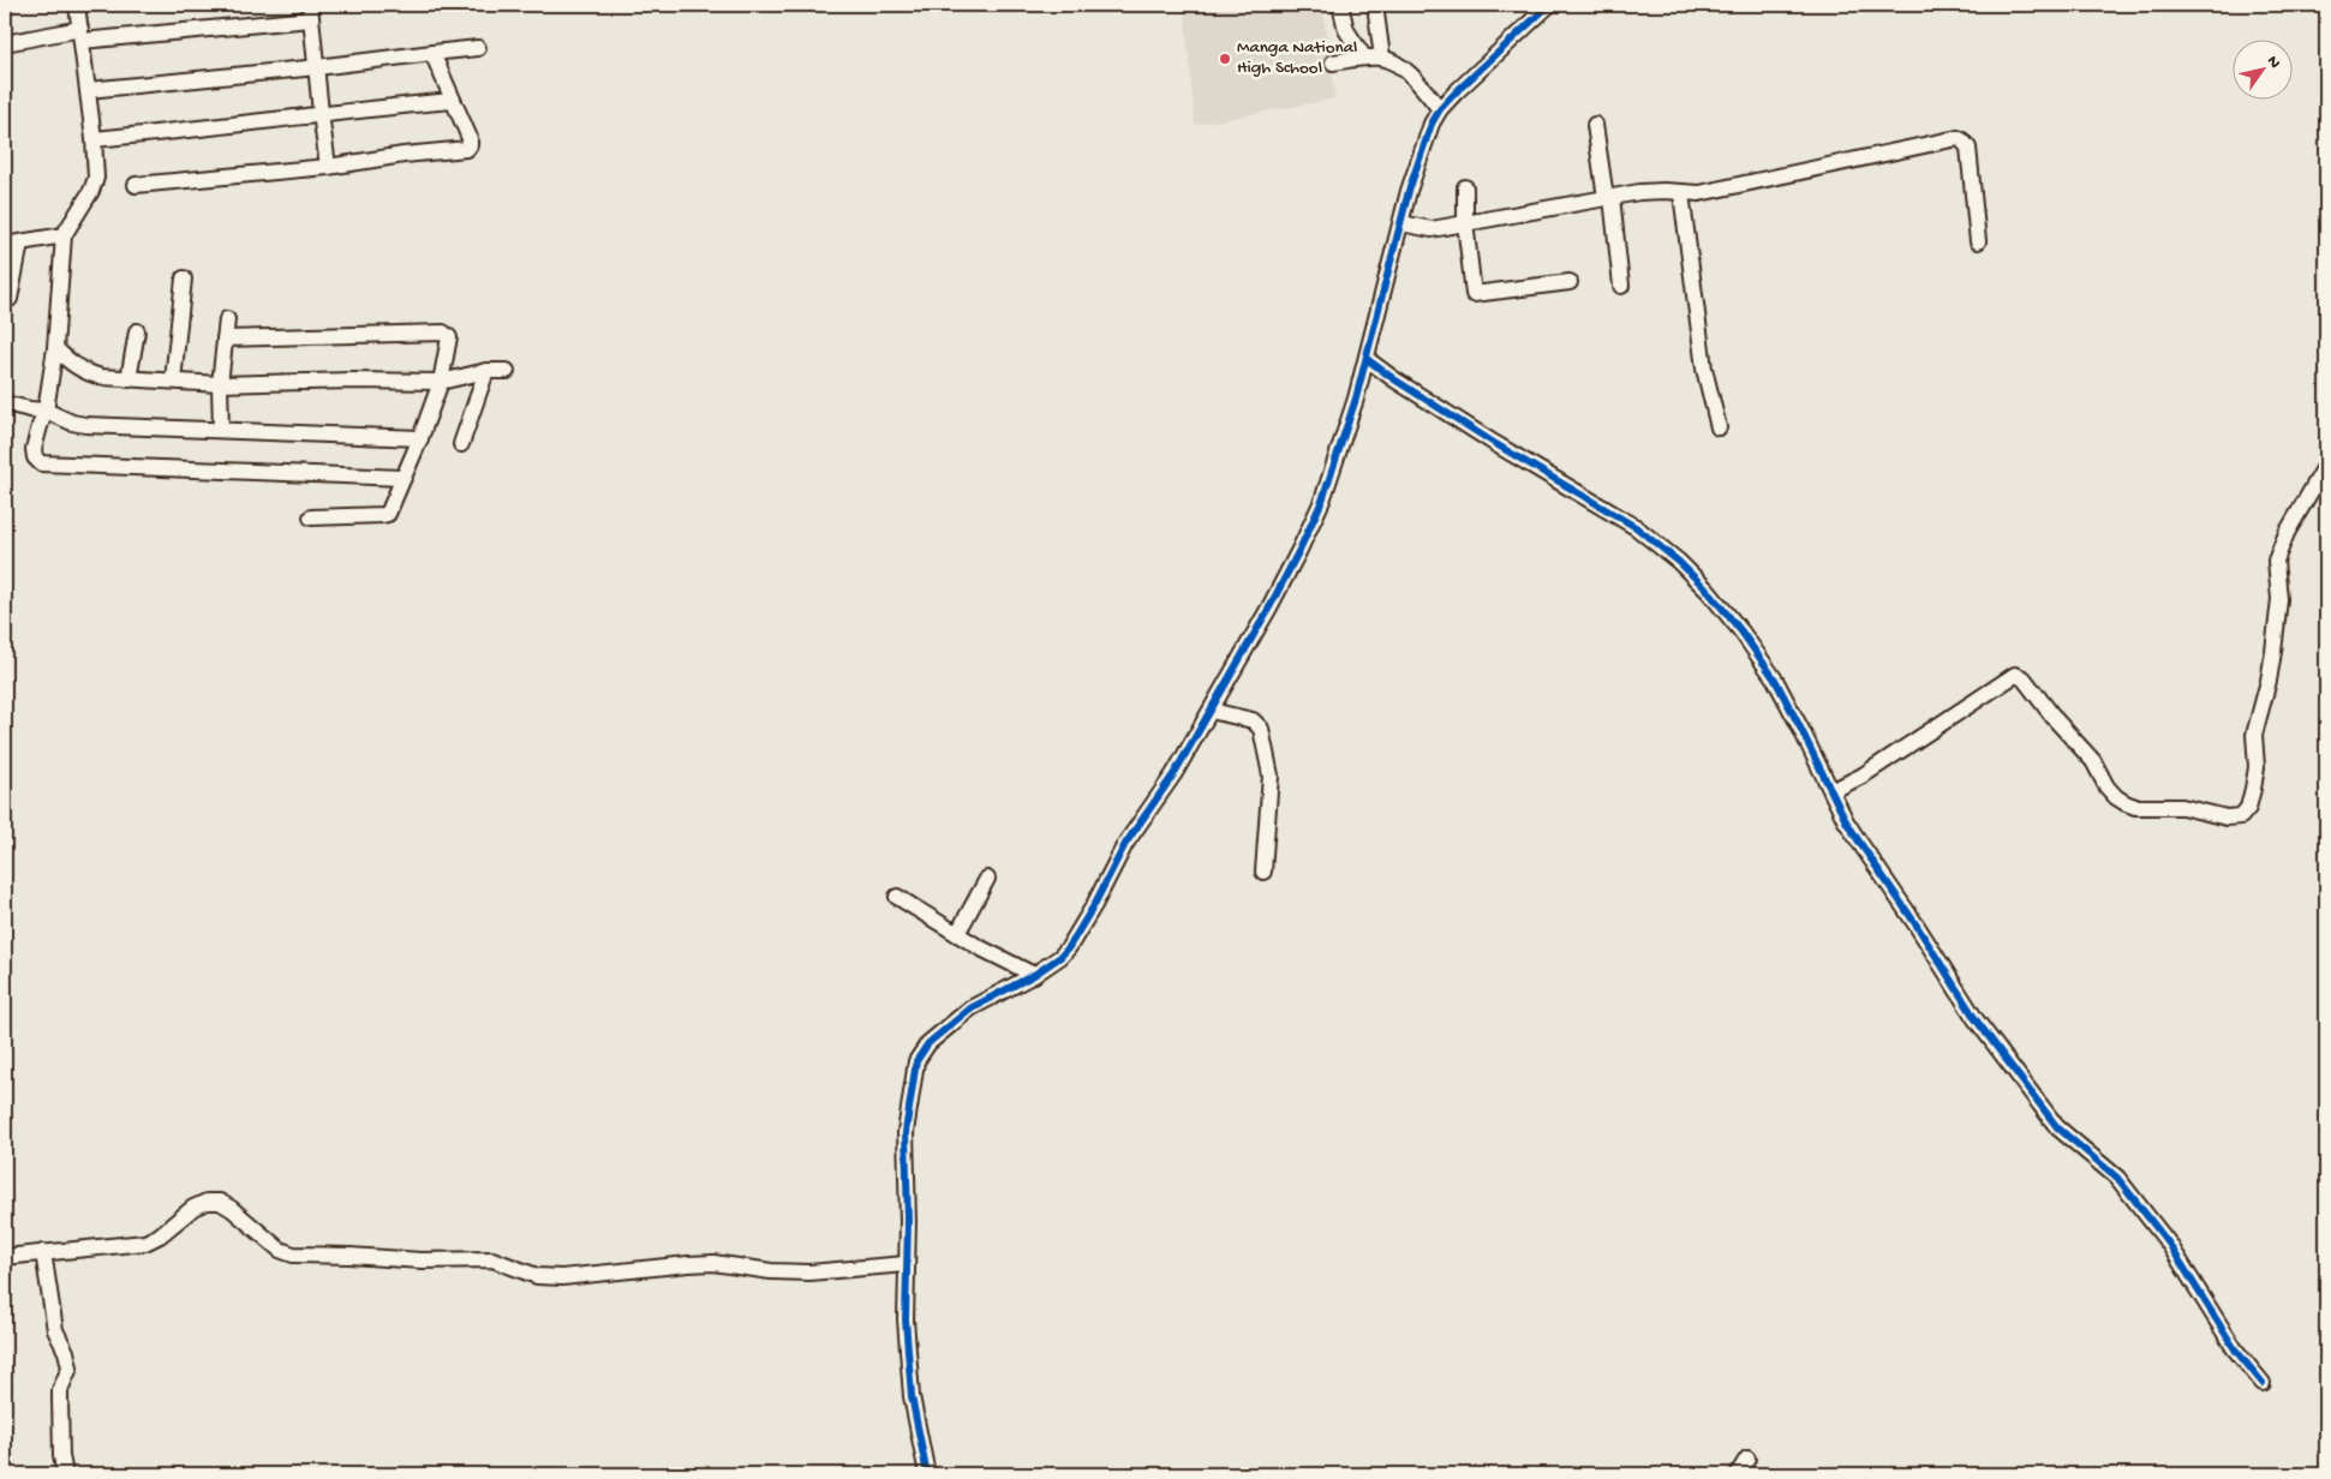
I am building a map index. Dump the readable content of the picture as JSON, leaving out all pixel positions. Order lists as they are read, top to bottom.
{
  "places": ["Manga National High School"],
  "north": "top right"
}
